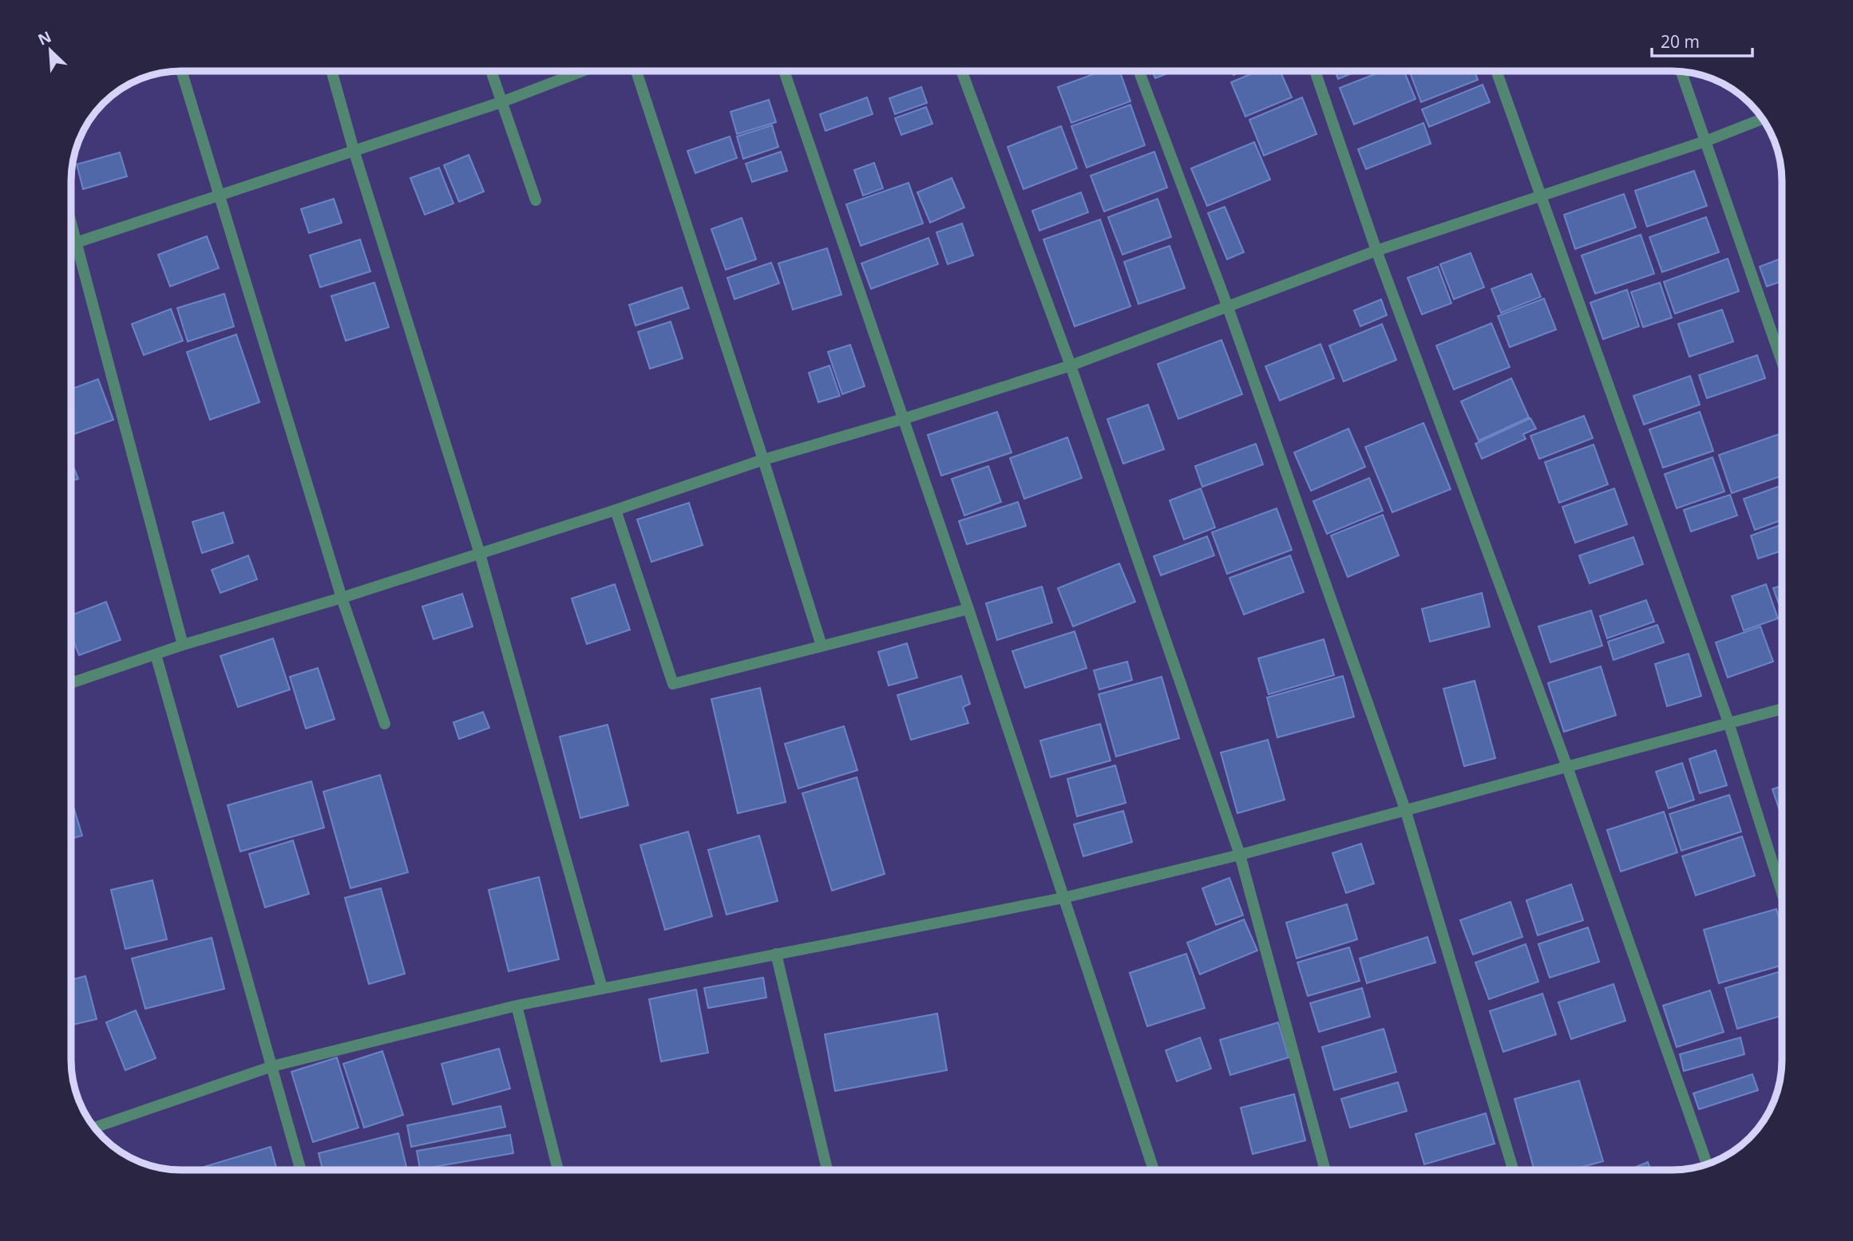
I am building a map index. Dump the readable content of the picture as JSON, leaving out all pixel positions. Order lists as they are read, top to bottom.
{
  "scale_bar": "20 m",
  "north": "top left"
}
